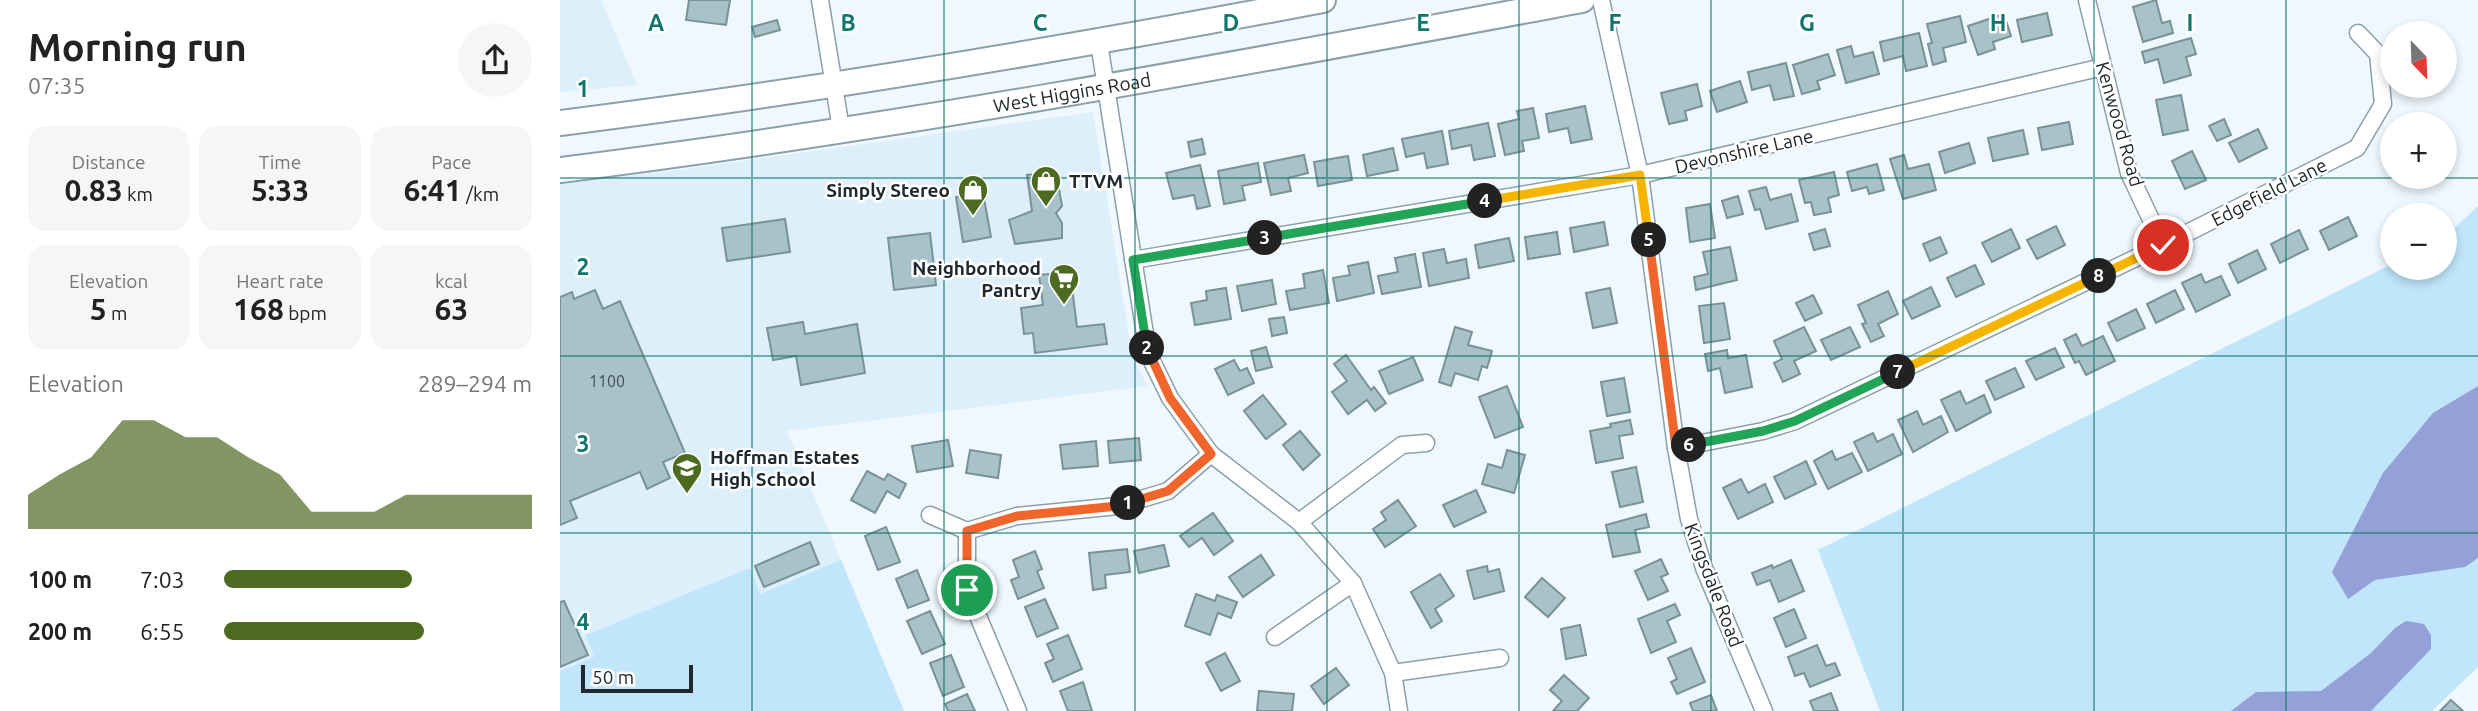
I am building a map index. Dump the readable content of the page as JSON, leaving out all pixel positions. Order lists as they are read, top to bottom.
{
  "streets": {
    "main road": ["West Higgins Road"],
    "street": [
      "Kenwood Road",
      "Devonshire Lane",
      "Edgefield Lane",
      "Kingsdale Road"
    ]
  },
  "crossings": [
    ["Kenwood Road", "Devonshire Lane"],
    ["Kenwood Road", "Edgefield Lane"],
    ["Devonshire Lane", "Kingsdale Road"],
    ["Edgefield Lane", "Kingsdale Road"]
  ],
  "places": {
    "shop": ["TTVM", "Simply Stereo"],
    "supermarket": ["Neighborhood Pantry"],
    "school or university": ["Hoffman Estates High School"]
  },
  "house_numbers": ["1100"],
  "scale_bar": "50 m",
  "north": "bottom right",
  "page": {
    "heading": ["Morning run", "07:35"],
    "map_buttons": ["+", "−"],
    "stats": [
      ["Distance", "0.83 km"],
      ["Time", "5:33"],
      ["Pace", "6:41 /km"],
      ["Elevation", "5 m"],
      ["Heart rate", "168 bpm"],
      ["kcal", "63"]
    ],
    "pins": [
      "4",
      "3",
      "5",
      "8",
      "2",
      "7",
      "6",
      "1"
    ],
    "chart": ["Elevation", "289–294 m"],
    "list": [
      {
        "name": "100 m",
        "note": "7:03"
      },
      {
        "name": "200 m",
        "note": "6:55"
      }
    ],
    "scale": "50 m"
  },
  "grid": {
    "columns": [
      "A",
      "B",
      "C",
      "D",
      "E",
      "F",
      "G",
      "H",
      "I"
    ],
    "rows": [
      "1",
      "2",
      "3",
      "4"
    ]
  }
}
